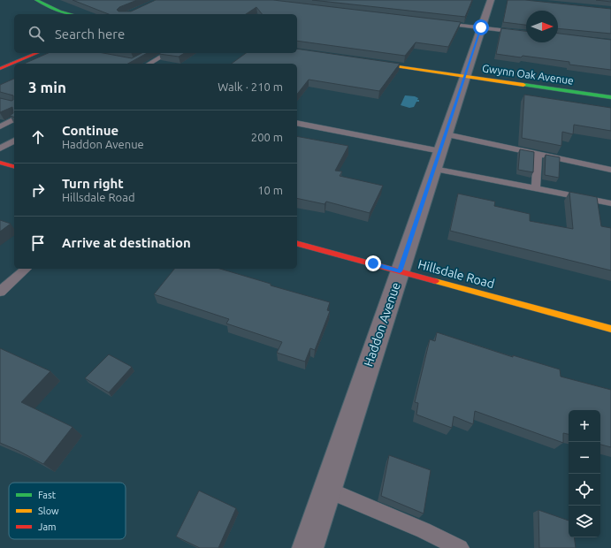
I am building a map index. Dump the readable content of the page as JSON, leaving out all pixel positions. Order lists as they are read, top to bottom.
{
  "streets": {
    "street": ["Gwynn Oak Avenue", "Hillsdale Road", "Haddon Avenue"]
  },
  "crossings": [
    ["Gwynn Oak Avenue", "Haddon Avenue"],
    ["Hillsdale Road", "Haddon Avenue"]
  ],
  "legend": ["Fast", "Slow", "Jam"],
  "north": "right",
  "page": {
    "search": "Search here",
    "heading": ["3 min", "Walk · 210 m"],
    "list": [
      ["Continue", "Haddon Avenue", "200 m"],
      ["Turn right", "Hillsdale Road", "10 m"],
      "Arrive at destination"
    ],
    "map_buttons": ["+", "−"]
  }
}
